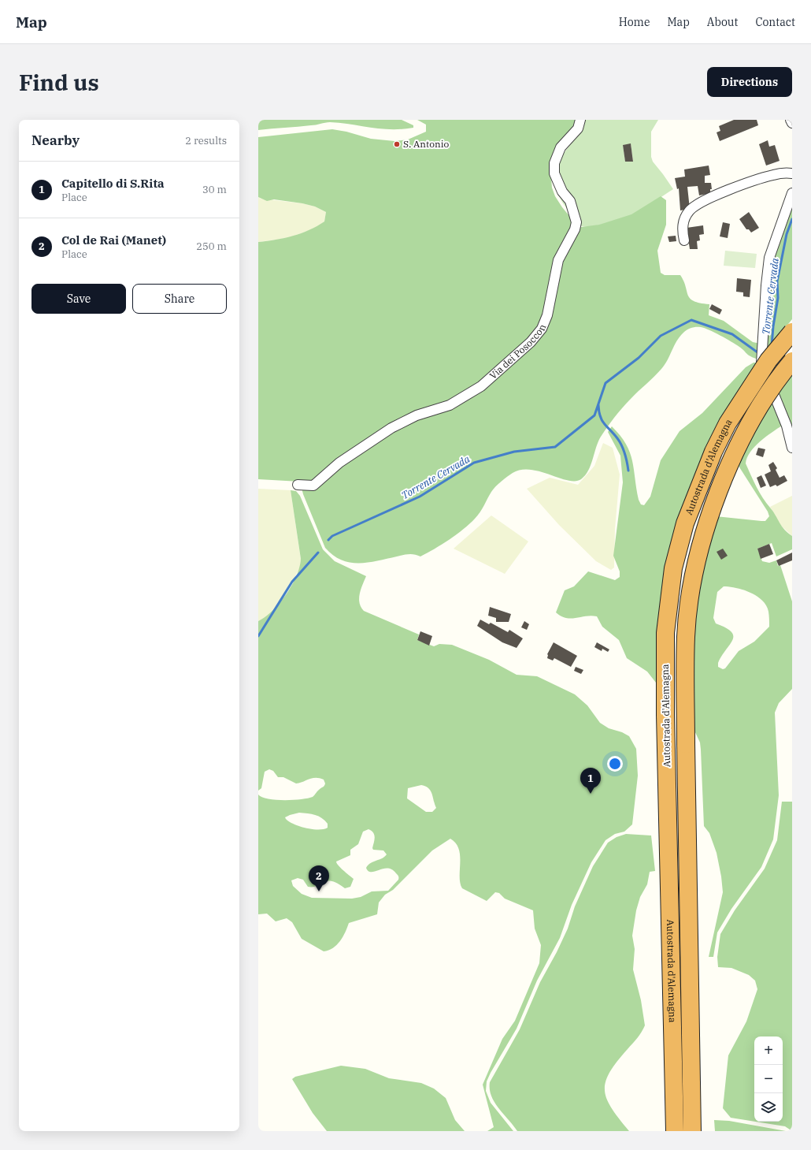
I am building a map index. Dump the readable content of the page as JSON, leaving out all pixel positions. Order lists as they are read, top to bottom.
{
  "streets": {
    "highway": ["Autostrada d'Alemagna"],
    "street": ["Via dei Posoccon"]
  },
  "water": ["Torrente Cervada"],
  "places": ["S. Antonio"],
  "page": {
    "header": "Map",
    "nav": [
      "Home",
      "Map",
      "About",
      "Contact"
    ],
    "buttons": [
      "Directions",
      ["Save", "Share"]
    ],
    "title": "Find us",
    "heading": ["Nearby", "2 results"],
    "list": [
      {
        "mark": "1",
        "name": "Capitello di S.Rita",
        "note": "Place",
        "value": "30 m"
      },
      {
        "mark": "2",
        "name": "Col de Rai (Manet)",
        "note": "Place",
        "value": "250 m"
      }
    ],
    "pins": ["1", "2"],
    "map_buttons": ["+", "−"]
  }
}
